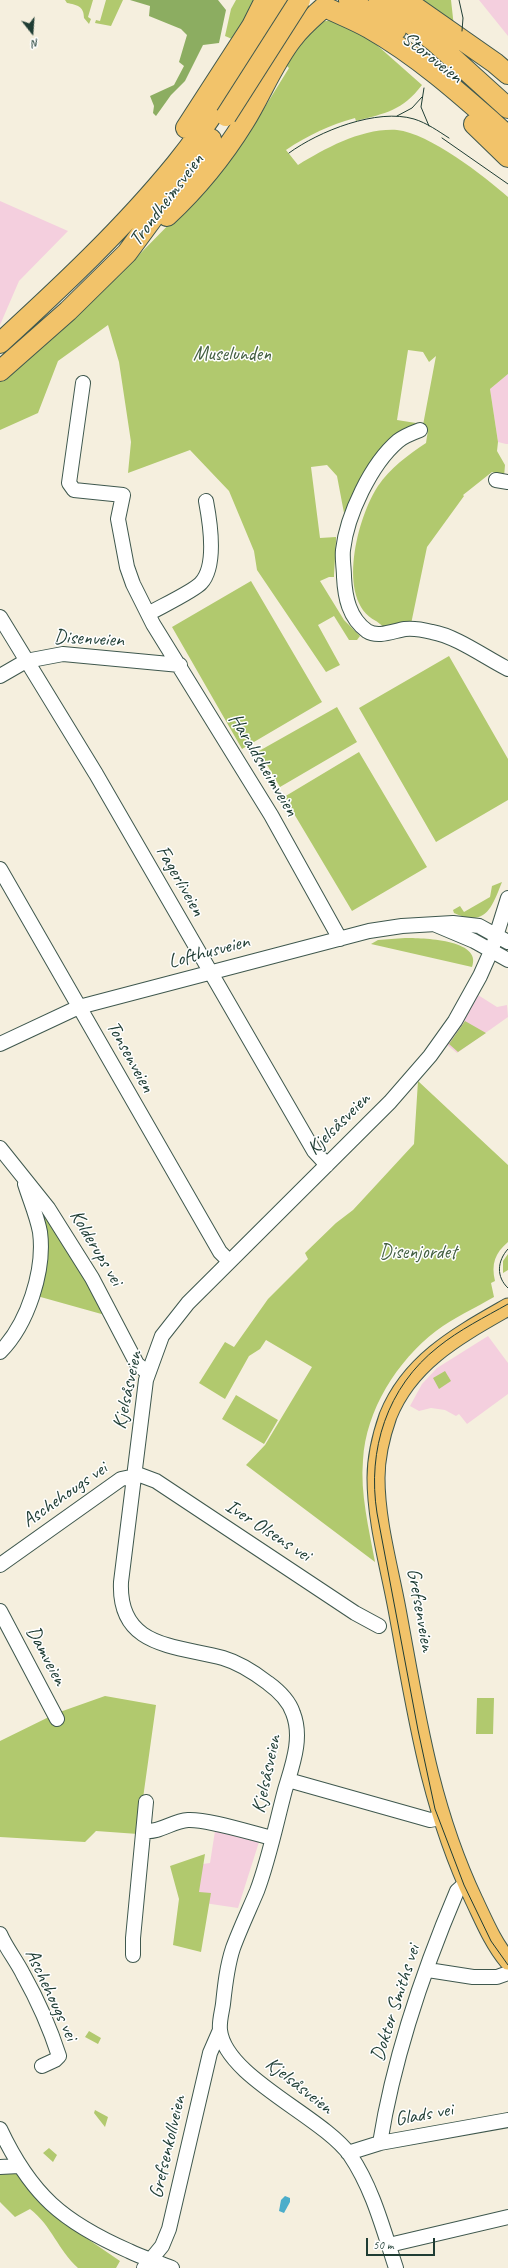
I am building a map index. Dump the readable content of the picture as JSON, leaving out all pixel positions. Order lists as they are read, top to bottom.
{
  "streets": {
    "highway": ["Storoveien", "Trondheimsveien"],
    "main road": ["Grefsenveien"],
    "street": [
      "Disenveien",
      "Haraldsheimveien",
      "Fagerliveien",
      "Lofthusveien",
      "Tonsenveien",
      "Kjelsåsveien",
      "Kolderups vei",
      "Aschehougs vei",
      "Iver Olsens vei",
      "Damveien",
      "Doktor Smiths vei",
      "Glads vei",
      "Grefsenkollveien"
    ]
  },
  "crossings": [
    ["Disenveien", "Haraldsheimveien"],
    ["Disenveien", "Fagerliveien"],
    ["Haraldsheimveien", "Lofthusveien"],
    ["Fagerliveien", "Lofthusveien"],
    ["Fagerliveien", "Kjelsåsveien"],
    ["Lofthusveien", "Tonsenveien"],
    ["Lofthusveien", "Kjelsåsveien"],
    ["Tonsenveien", "Kjelsåsveien"],
    ["Kjelsåsveien", "Kolderups vei"],
    ["Kjelsåsveien", "Aschehougs vei"],
    ["Kjelsåsveien", "Iver Olsens vei"],
    ["Kjelsåsveien", "Glads vei"],
    ["Kjelsåsveien", "Grefsenkollveien"],
    ["Aschehougs vei", "Iver Olsens vei"],
    ["Grefsenveien", "Doktor Smiths vei"],
    ["Doktor Smiths vei", "Glads vei"]
  ],
  "parks": ["Muselunden", "Disenjordet"],
  "scale_bar": "50 m",
  "north": "bottom"
}
